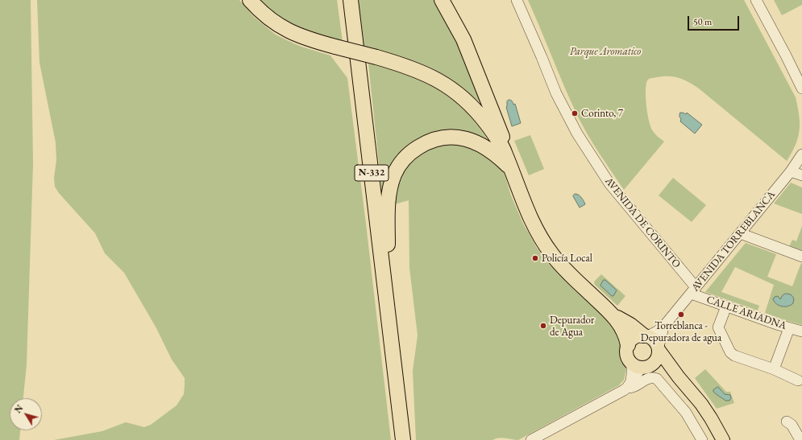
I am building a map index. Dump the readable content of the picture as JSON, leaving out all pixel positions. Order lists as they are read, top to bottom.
{
  "streets": {
    "highway": ["N-332"],
    "street": ["AVENIDA DE CORINTO", "AVENIDA TORREBLANCA", "CALLE ARIADNA"]
  },
  "crossings": [
    ["AVENIDA DE CORINTO", "AVENIDA TORREBLANCA"],
    ["AVENIDA DE CORINTO", "CALLE ARIADNA"],
    ["AVENIDA TORREBLANCA", "CALLE ARIADNA"]
  ],
  "parks": ["Parque Aromatico"],
  "places": [
    "Corinto, 7",
    "Policía Local",
    "Torreblanca - Depuradora de agua",
    "Depurador de Agua"
  ],
  "scale_bar": "50 m",
  "north": "top left"
}
